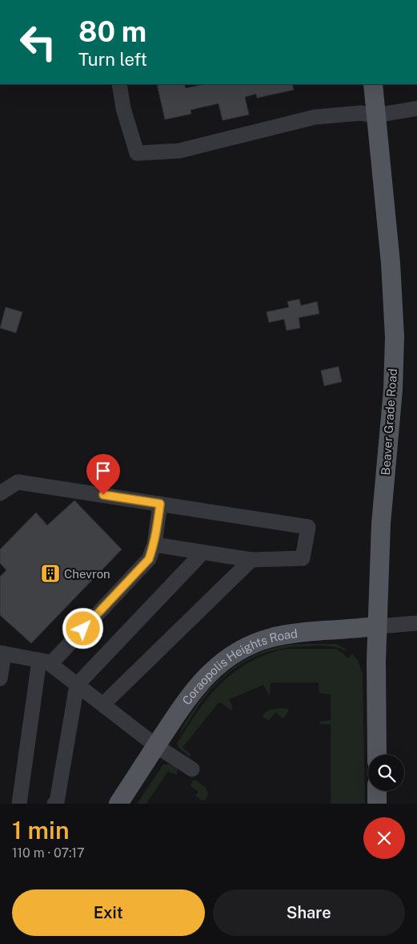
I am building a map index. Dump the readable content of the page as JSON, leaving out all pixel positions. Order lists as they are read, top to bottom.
{
  "streets": {
    "main road": ["Beaver Grade Road", "Coraopolis Heights Road"]
  },
  "crossings": [
    ["Beaver Grade Road", "Coraopolis Heights Road"]
  ],
  "places": {
    "building": ["Chevron"]
  },
  "page": {
    "turn": ["80 m", "Turn left"],
    "heading": ["1 min", "110 m · 07:17"],
    "buttons": ["Exit", "Share"]
  }
}
